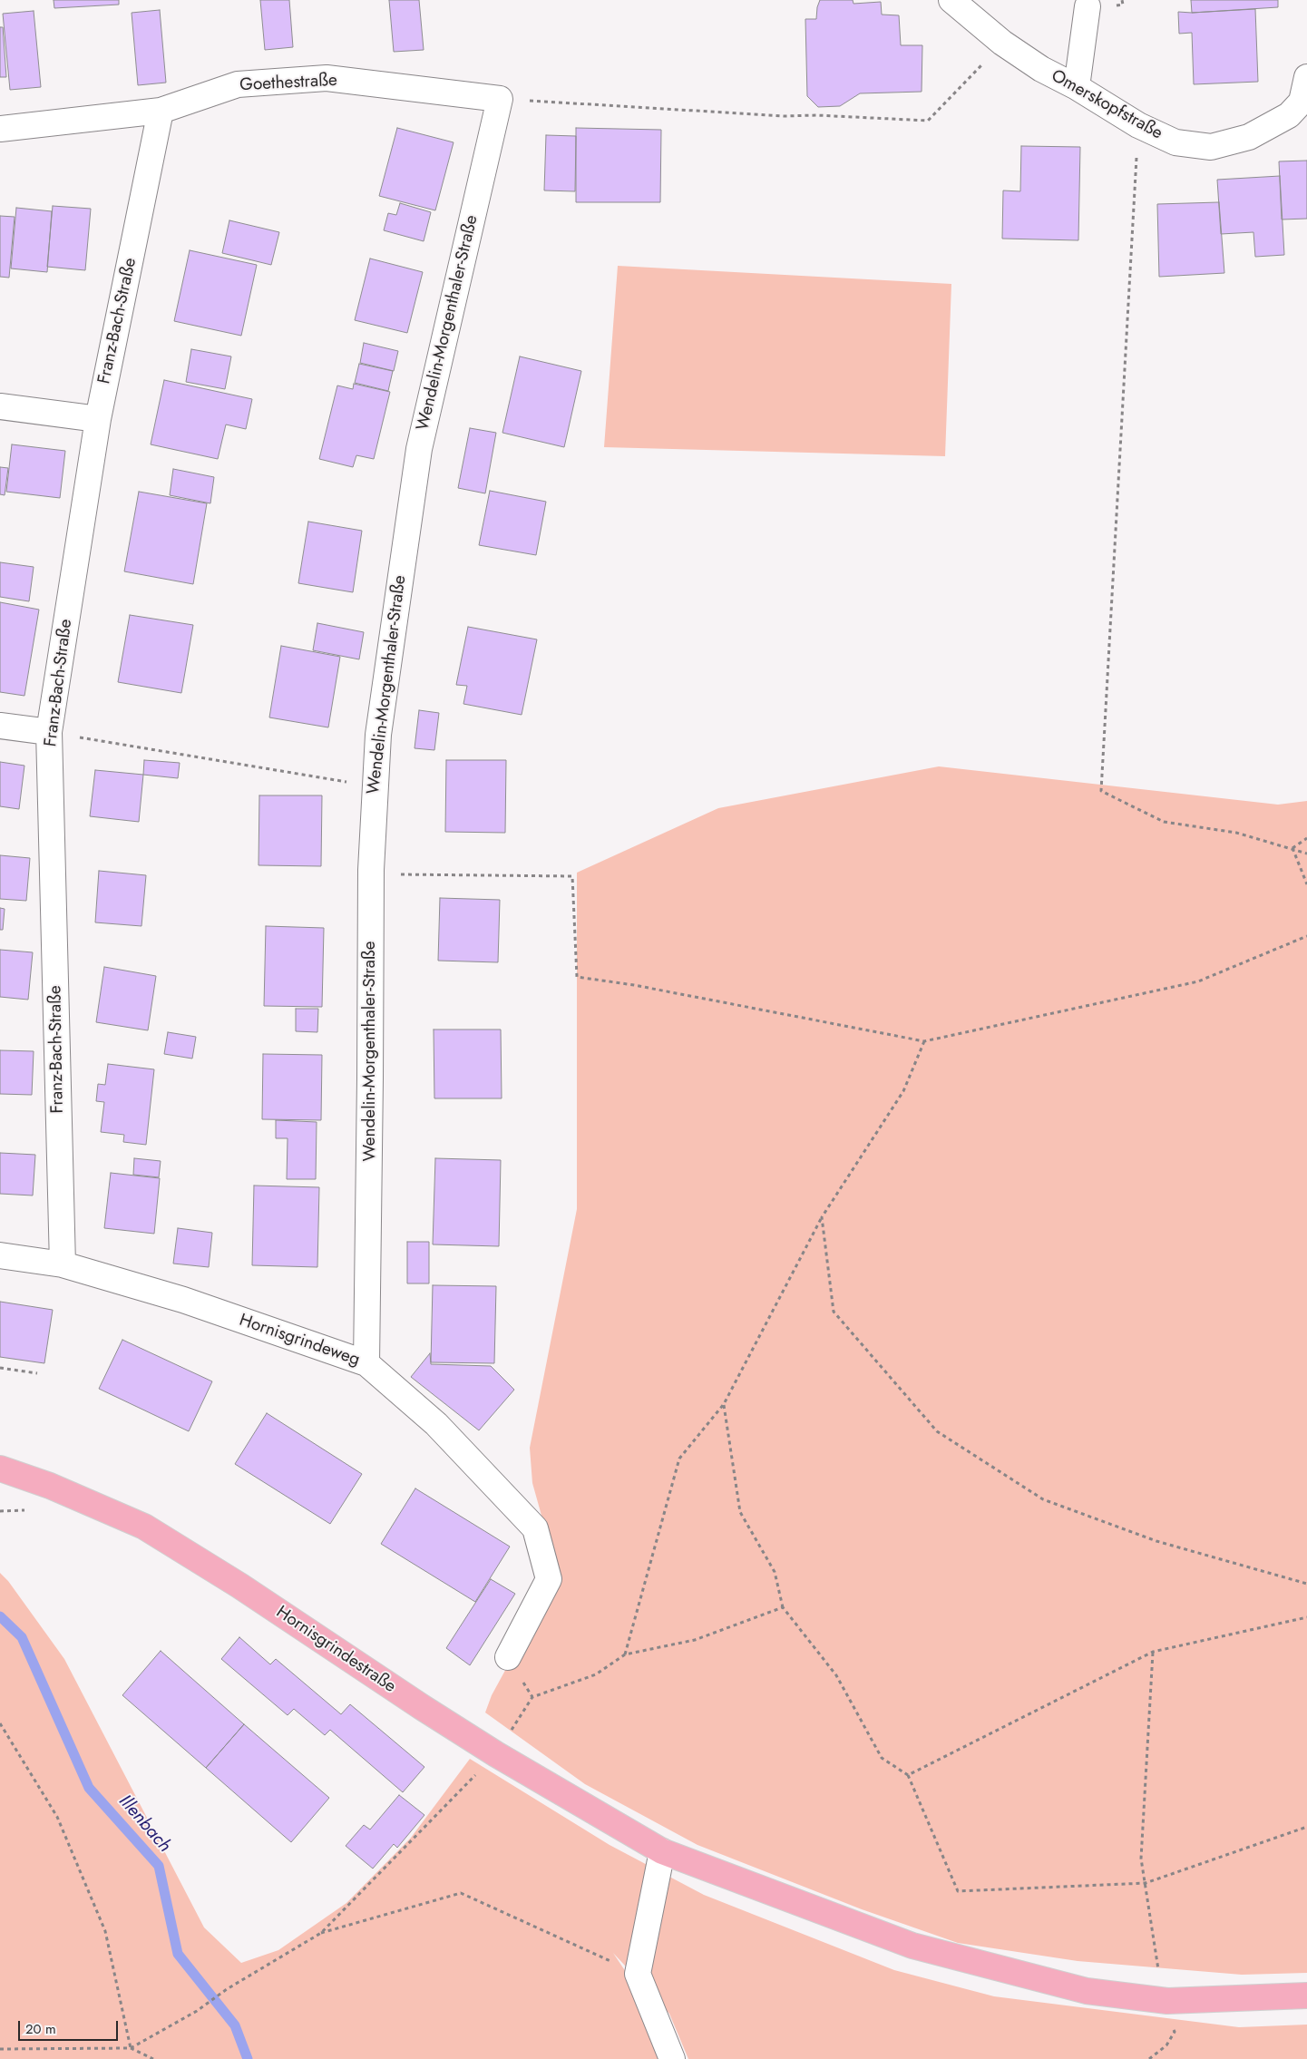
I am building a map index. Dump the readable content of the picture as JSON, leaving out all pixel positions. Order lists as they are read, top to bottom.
{
  "streets": {
    "main road": ["Hornisgrindestraße"],
    "street": [
      "Goethestraße",
      "Omerskopfstraße",
      "Franz-Bach-Straße",
      "Wendelin-Morgenthaler-Straße",
      "Hornisgrindeweg"
    ]
  },
  "crossings": [
    ["Goethestraße", "Franz-Bach-Straße"],
    ["Goethestraße", "Wendelin-Morgenthaler-Straße"],
    ["Franz-Bach-Straße", "Hornisgrindeweg"],
    ["Wendelin-Morgenthaler-Straße", "Hornisgrindeweg"]
  ],
  "water": ["Illenbach"],
  "scale_bar": "20 m"
}
